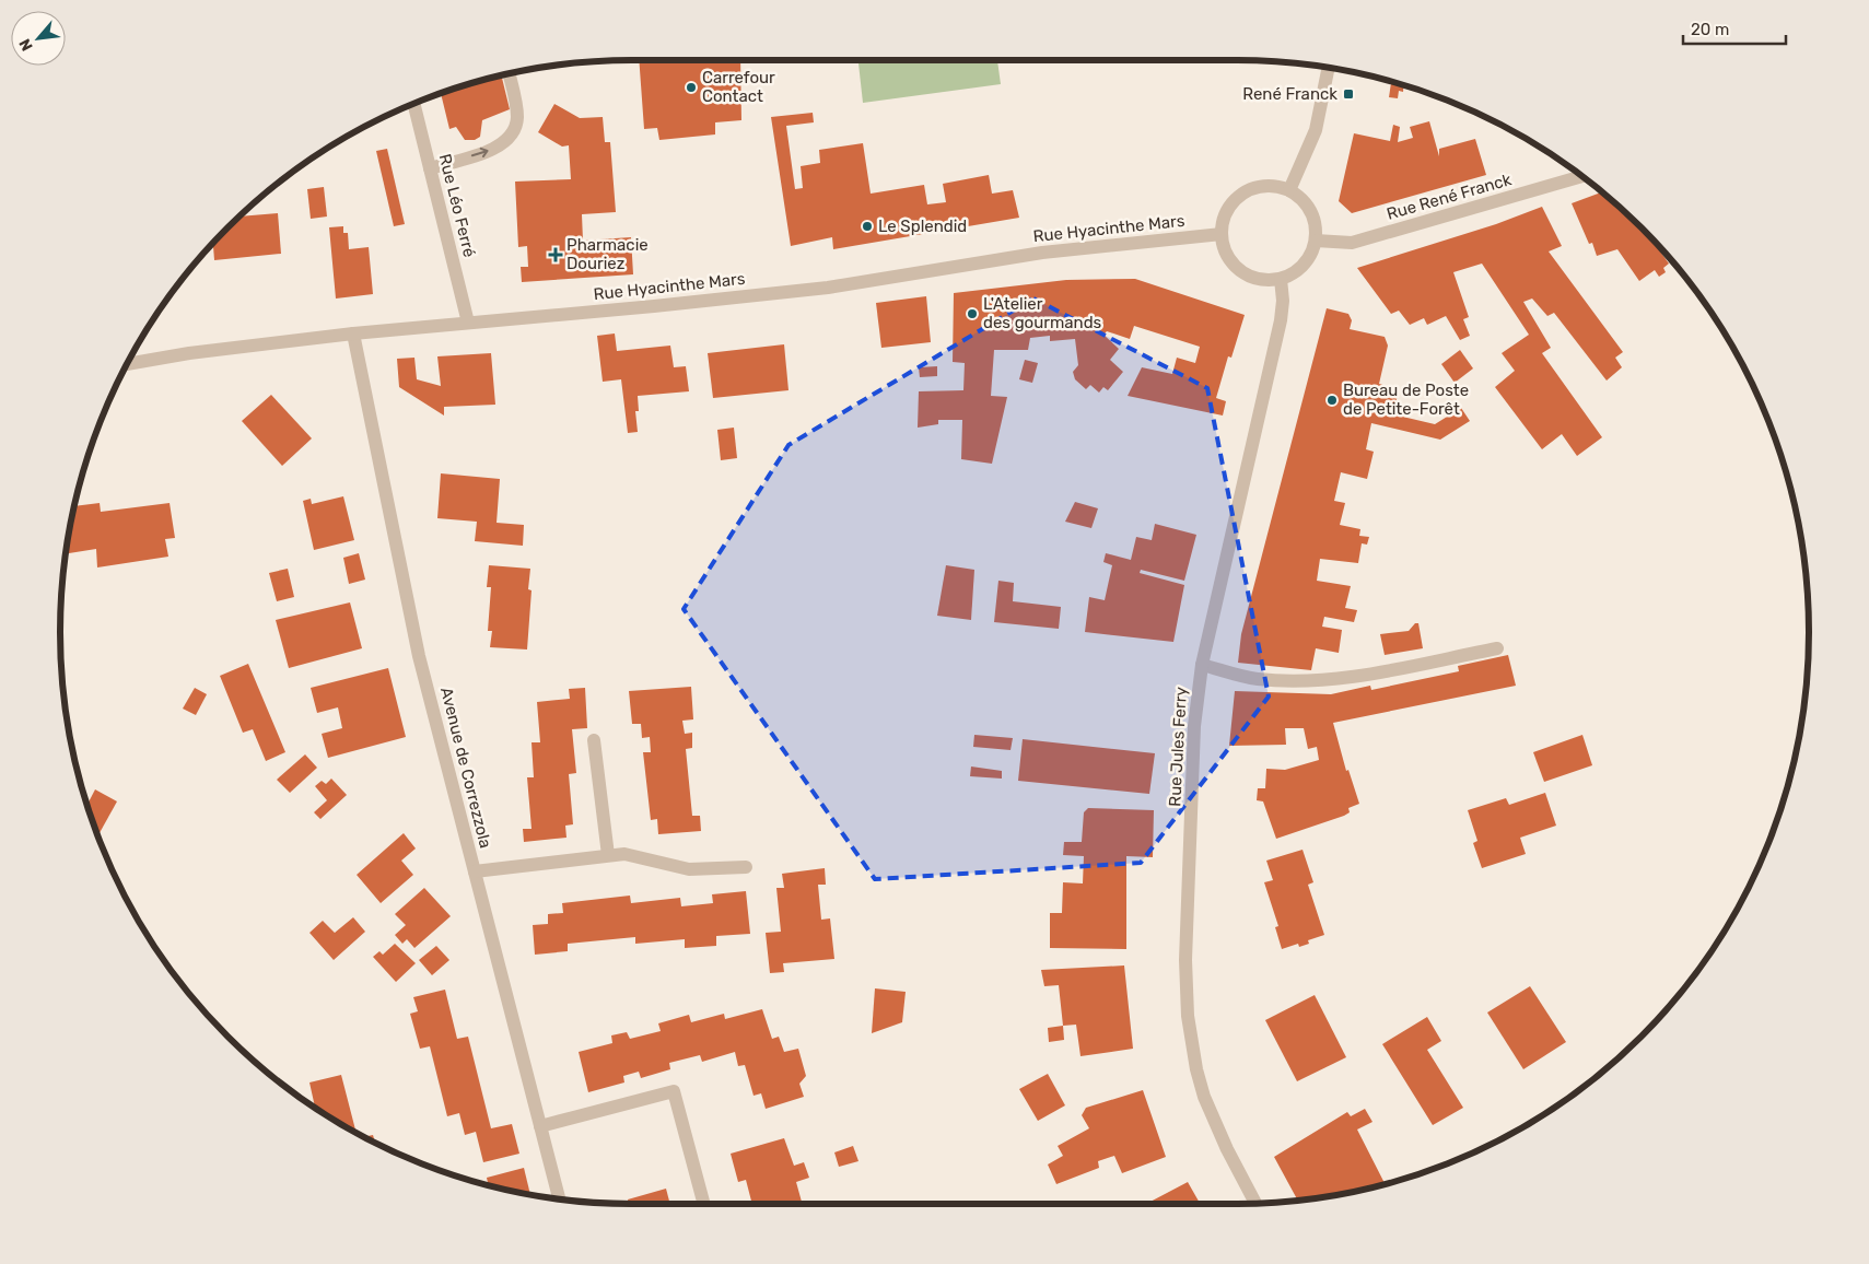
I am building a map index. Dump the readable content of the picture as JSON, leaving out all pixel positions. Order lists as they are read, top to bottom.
{
  "streets": {
    "street": [
      "Rue René Franck",
      "Rue Léo Ferré",
      "Rue Hyacinthe Mars",
      "Rue Jules Ferry",
      "Avenue de Correzzola"
    ]
  },
  "crossings": [
    ["Rue René Franck", "Rue Hyacinthe Mars"],
    ["Rue René Franck", "Rue Jules Ferry"],
    ["Rue Léo Ferré", "Rue Hyacinthe Mars"],
    ["Rue Hyacinthe Mars", "Rue Jules Ferry"],
    ["Rue Hyacinthe Mars", "Avenue de Correzzola"]
  ],
  "places": {
    "other": [
      "Carrefour Contact",
      "Le Splendid",
      "L'Atelier des gourmands",
      "Bureau de Poste de Petite-Forêt"
    ],
    "transit": ["René Franck"],
    "health": ["Pharmacie Douriez"]
  },
  "scale_bar": "20 m",
  "north": "bottom left"
}
